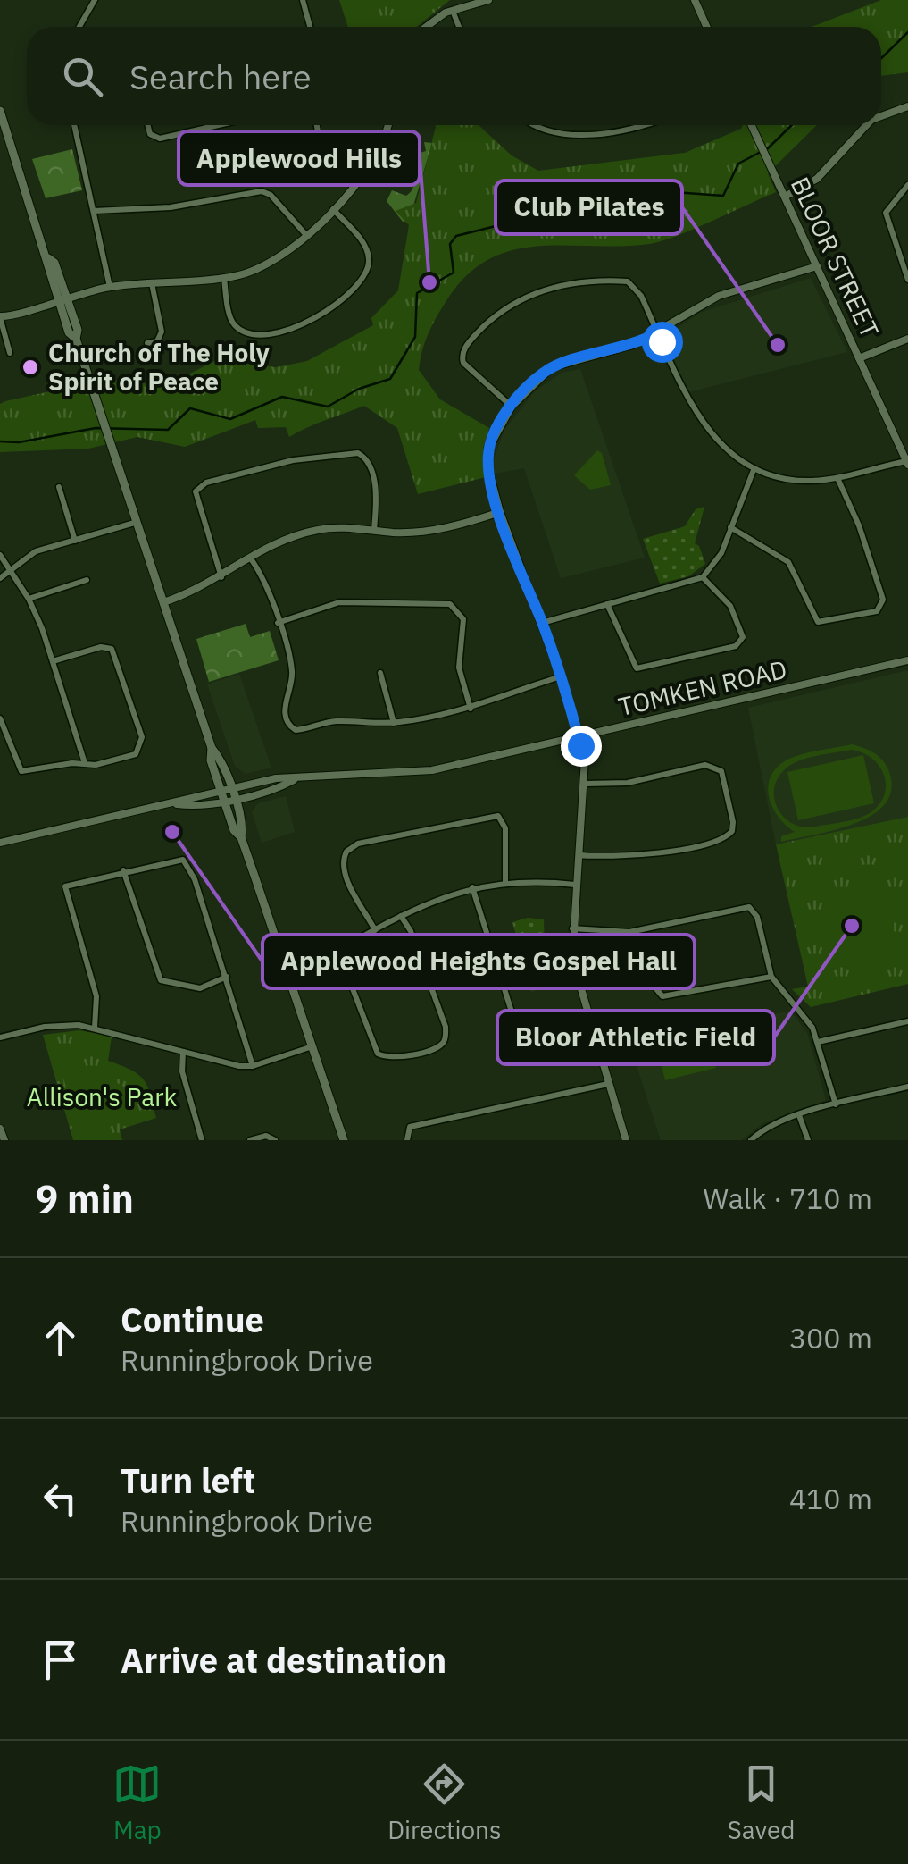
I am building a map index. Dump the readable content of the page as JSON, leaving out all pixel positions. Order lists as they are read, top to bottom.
{
  "streets": {
    "street": ["BLOOR STREET", "TOMKEN ROAD"]
  },
  "parks": ["Allison's Park"],
  "places": [
    "Applewood Hills",
    "Club Pilates",
    "Church of The Holy Spirit of Peace",
    "Applewood Heights Gospel Hall",
    "Bloor Athletic Field"
  ],
  "page": {
    "search": "Search here",
    "heading": ["9 min", "Walk · 710 m"],
    "list": [
      ["Continue", "Runningbrook Drive", "300 m"],
      ["Turn left", "Runningbrook Drive", "410 m"],
      "Arrive at destination"
    ],
    "nav": ["Map", "Directions", "Saved"]
  }
}
